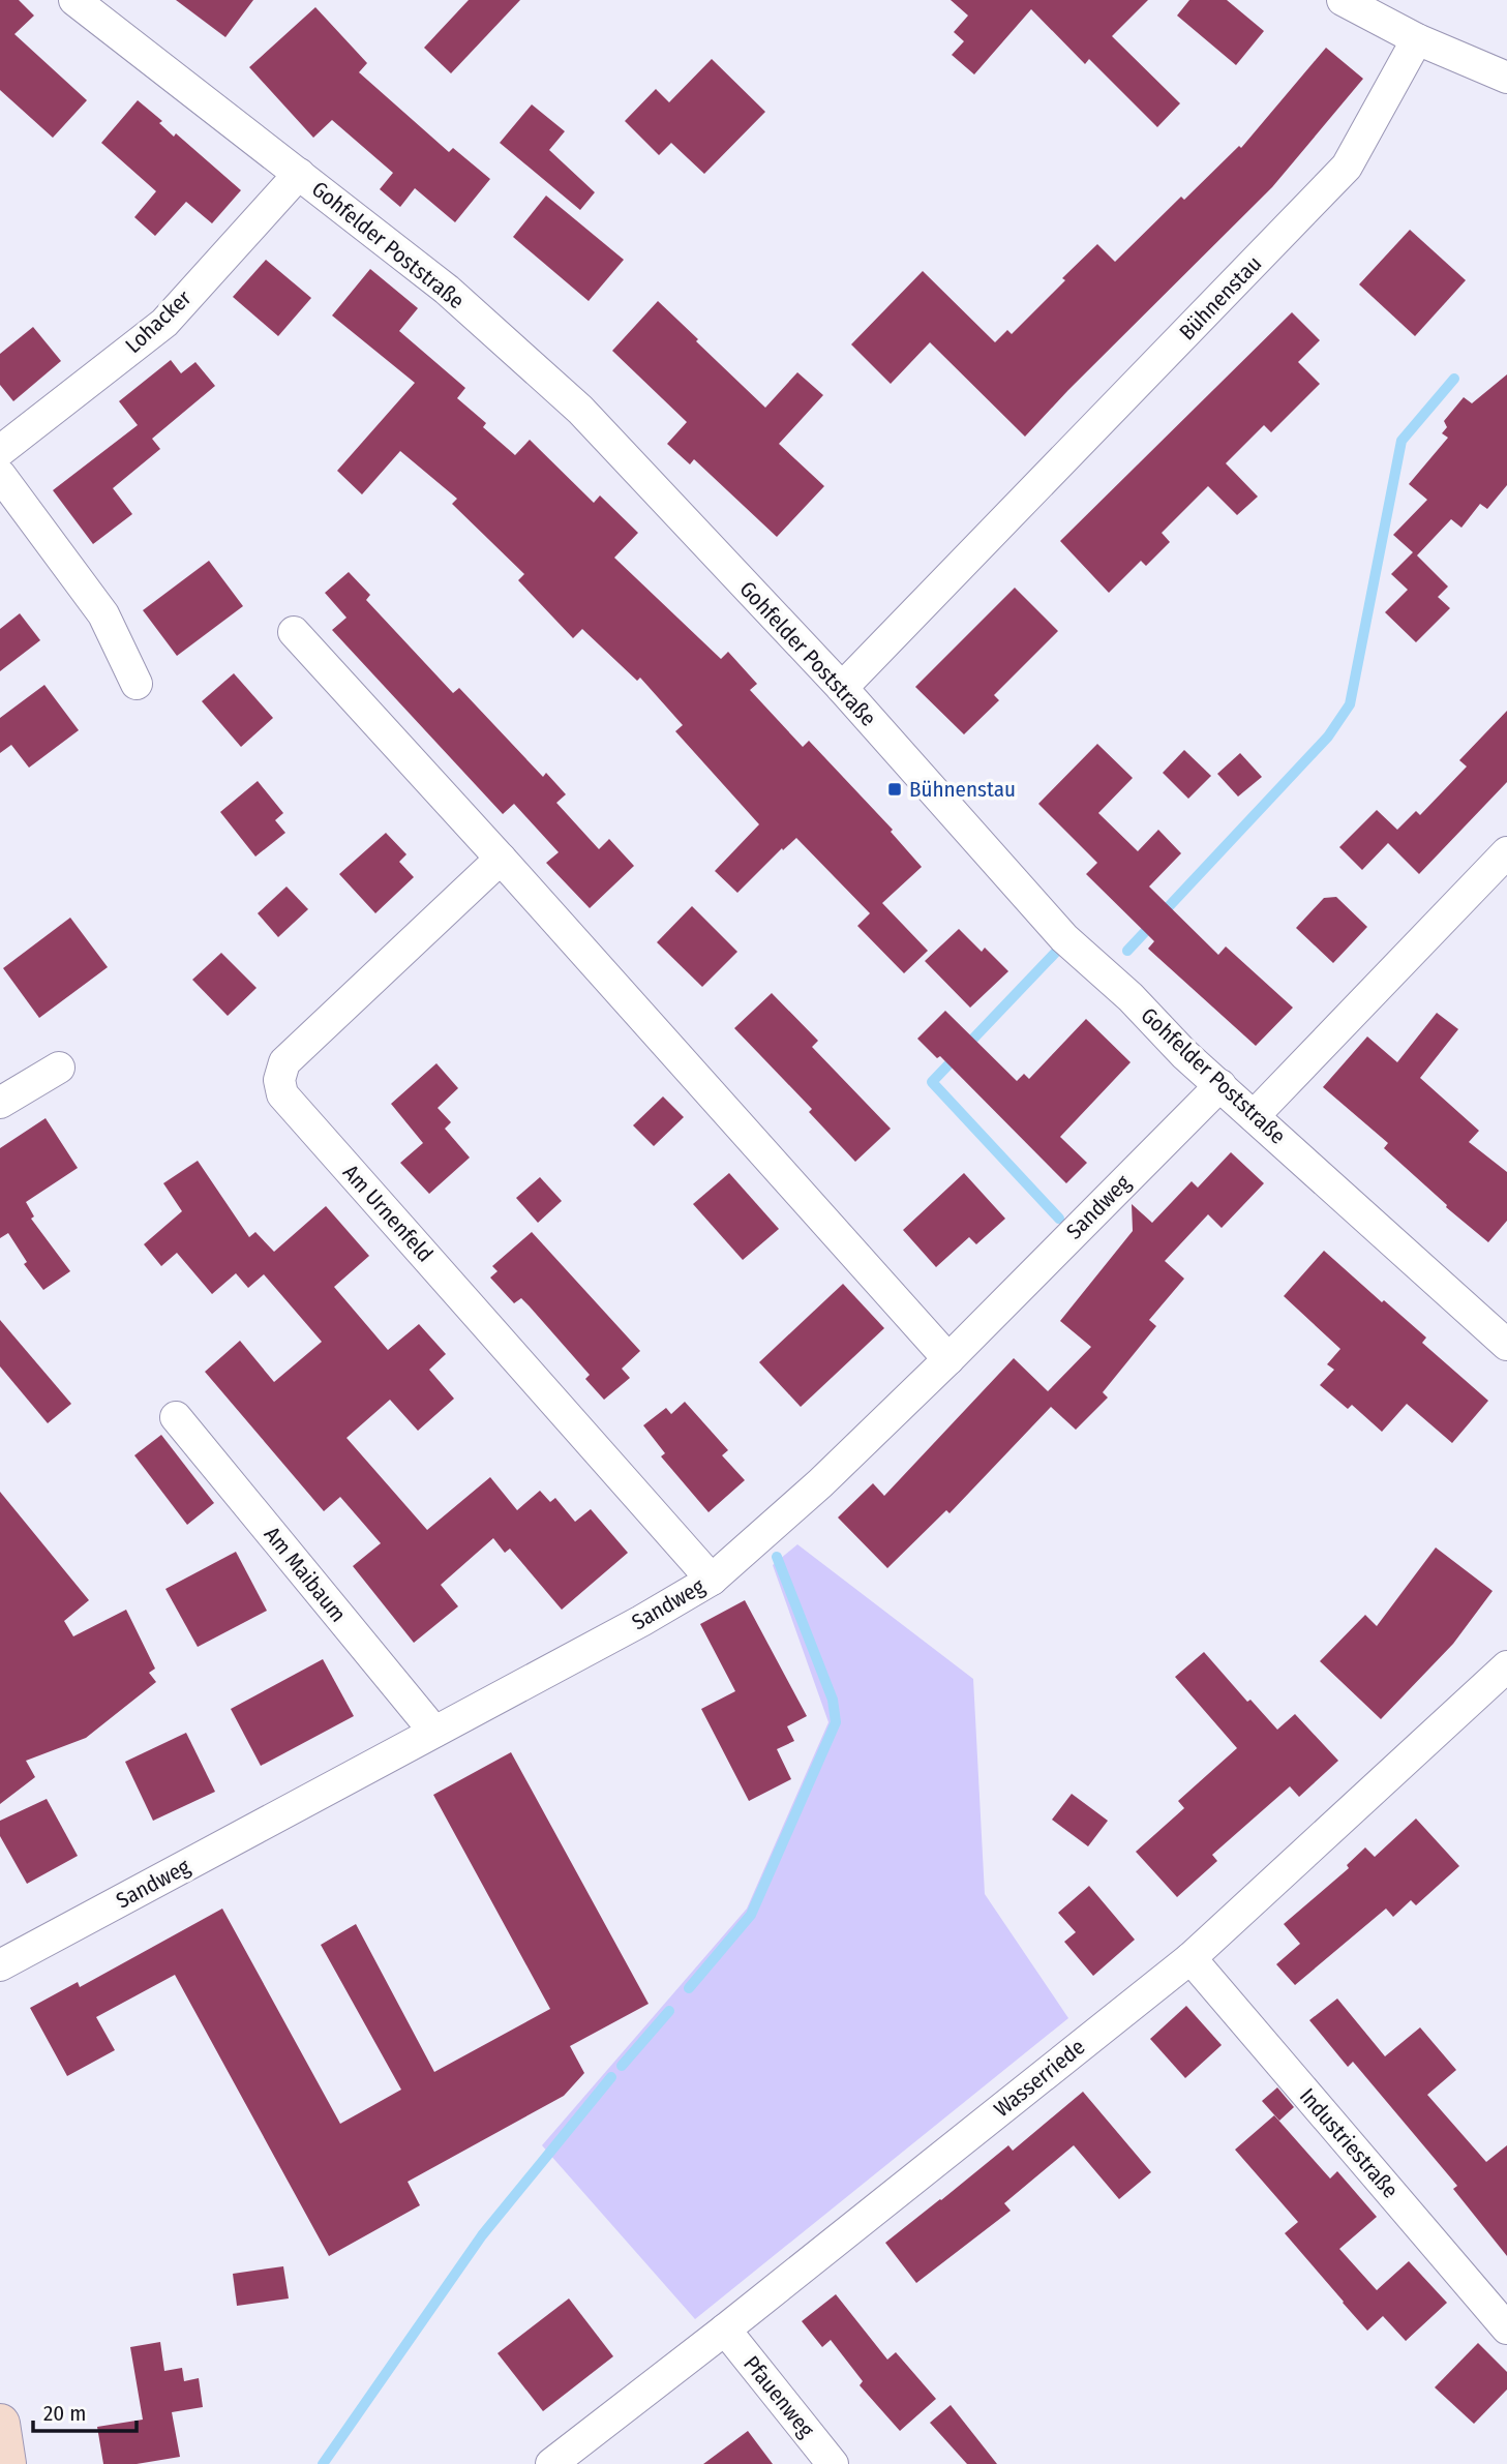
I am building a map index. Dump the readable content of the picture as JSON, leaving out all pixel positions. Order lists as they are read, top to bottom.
{
  "streets": {
    "street": [
      "Gohfelder Poststraße",
      "Bühnenstau",
      "Lohacker",
      "Sandweg",
      "Am Urnenfeld",
      "Am Maibaum",
      "Wasserriede",
      "Industriestraße",
      "Pfauenweg"
    ]
  },
  "crossings": [
    ["Gohfelder Poststraße", "Bühnenstau"],
    ["Gohfelder Poststraße", "Lohacker"],
    ["Gohfelder Poststraße", "Sandweg"],
    ["Sandweg", "Am Urnenfeld"],
    ["Sandweg", "Am Maibaum"],
    ["Wasserriede", "Industriestraße"],
    ["Wasserriede", "Pfauenweg"]
  ],
  "places": {
    "transit": ["Bühnenstau"]
  },
  "scale_bar": "20 m"
}
